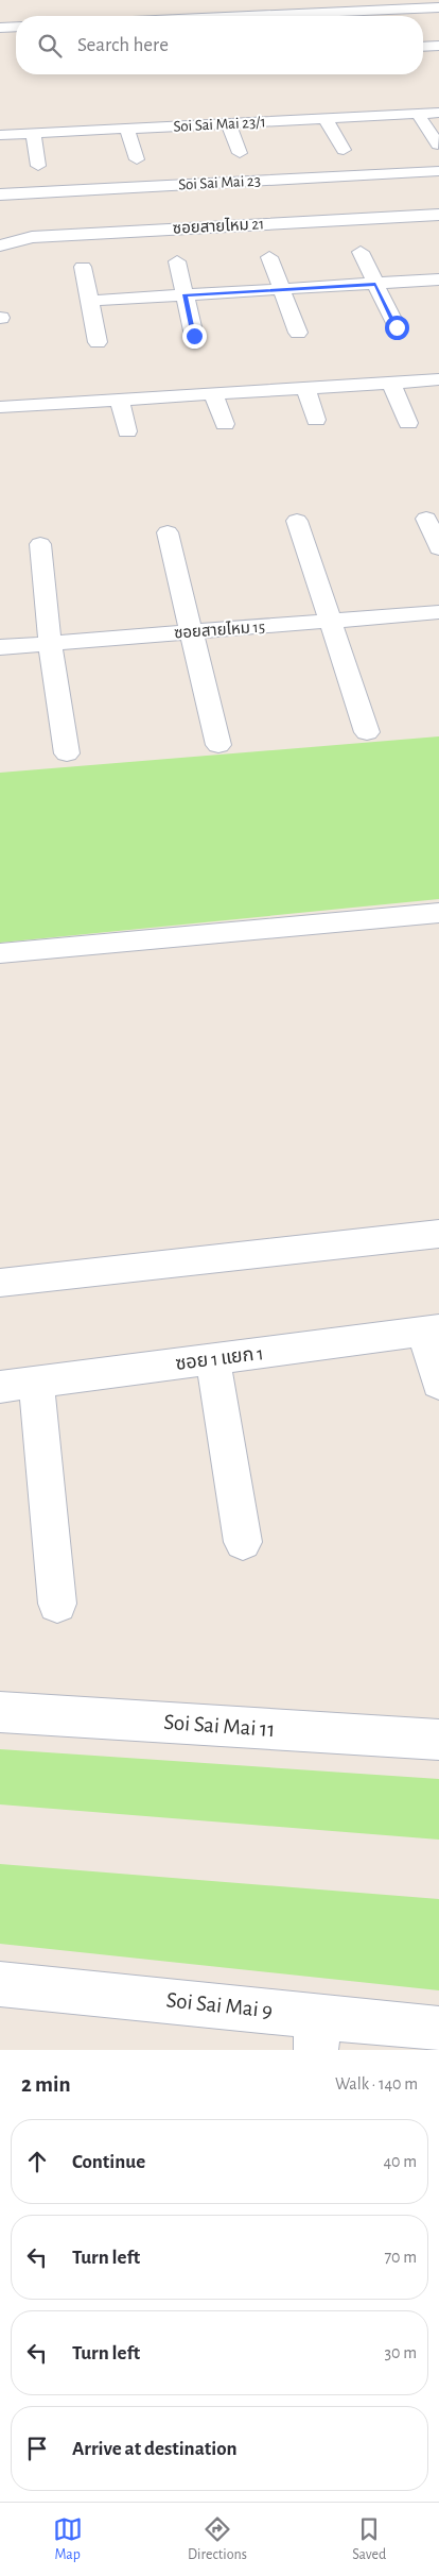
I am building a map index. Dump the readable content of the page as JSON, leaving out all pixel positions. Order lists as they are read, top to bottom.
{
  "streets": {
    "street": [
      "Soi Sai Mai 23/1",
      "Soi Sai Mai 23",
      "ซอยสายไหม 21",
      "ซอยสายไหม 15",
      "ซอย 1 แยก 1",
      "Soi Sai Mai 11",
      "Soi Sai Mai 9"
    ]
  },
  "page": {
    "search": "Search here",
    "heading": ["2 min", "Walk · 140 m"],
    "list": [
      ["Continue", "40 m"],
      ["Turn left", "70 m"],
      ["Turn left", "30 m"],
      "Arrive at destination"
    ],
    "nav": ["Map", "Directions", "Saved"]
  }
}
